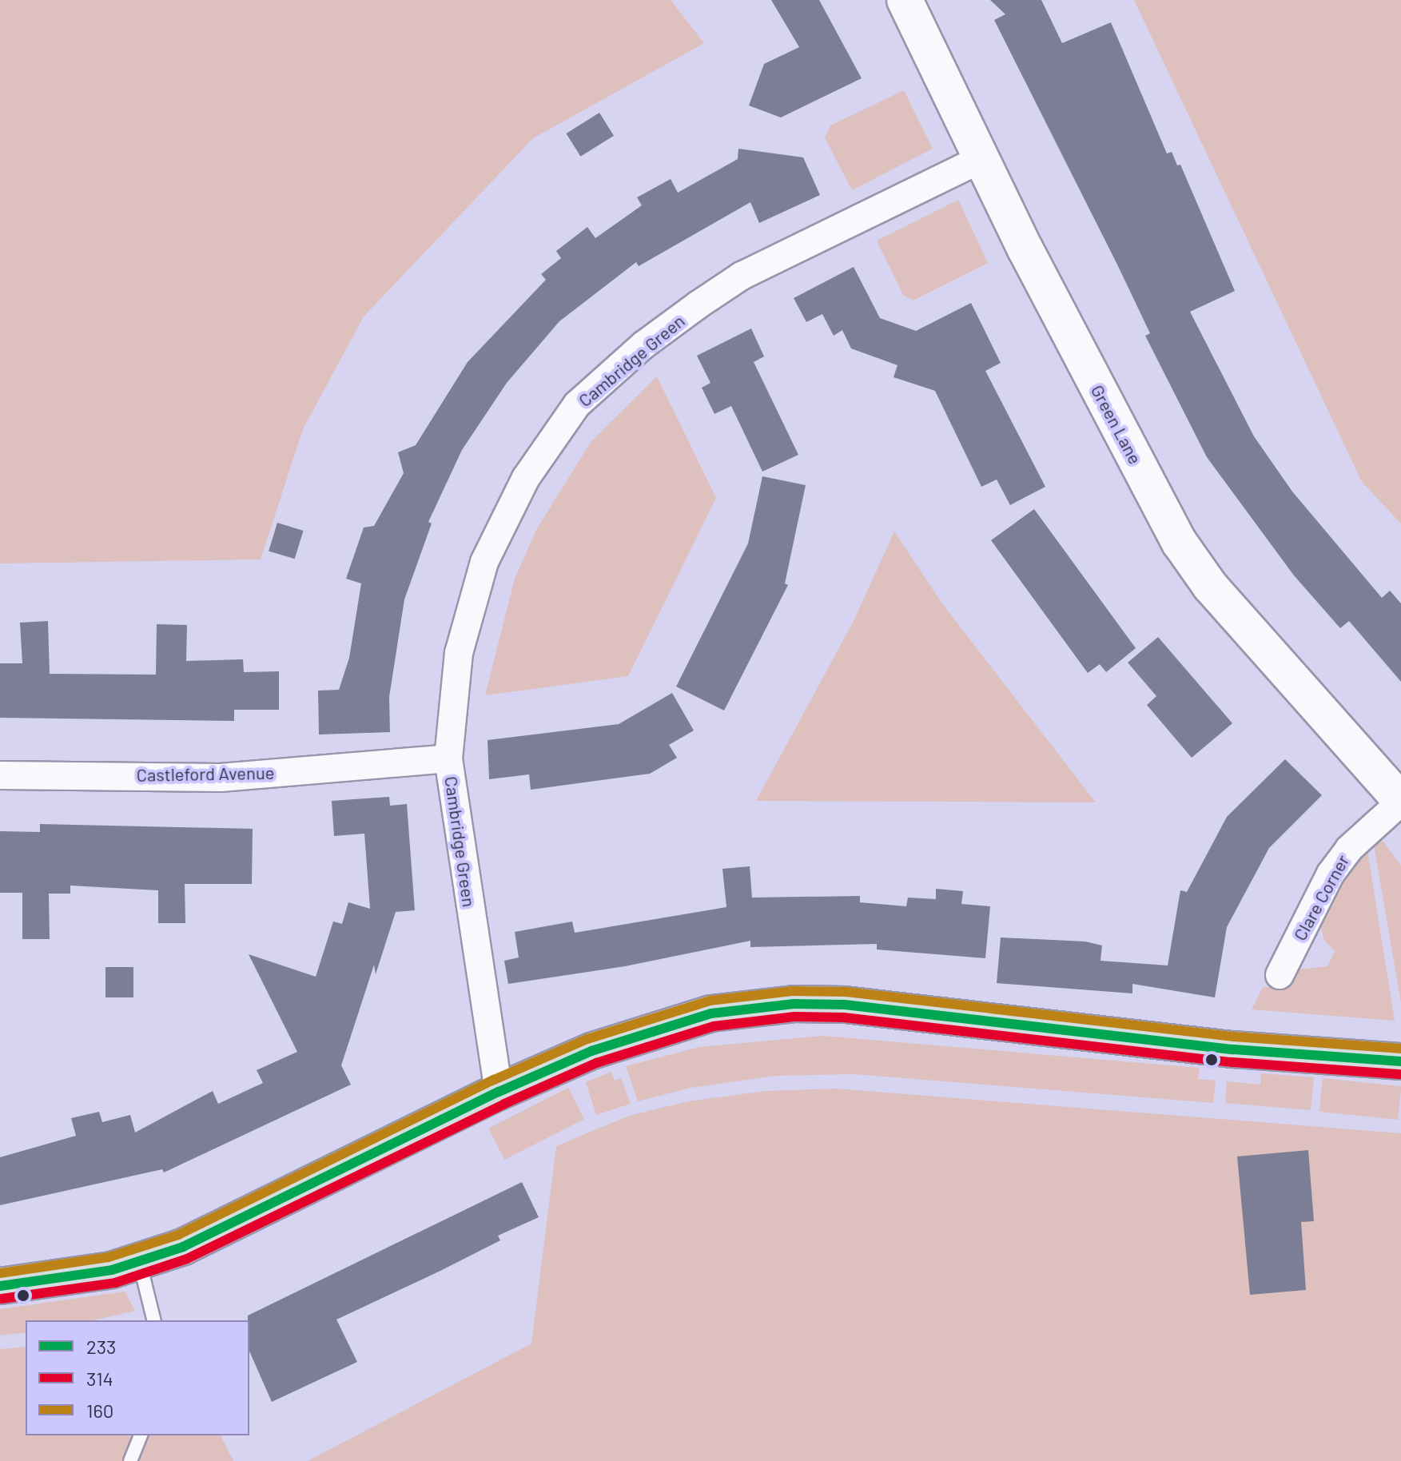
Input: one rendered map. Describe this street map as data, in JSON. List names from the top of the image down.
{
  "streets": {
    "main road": ["Green Lane"],
    "street": ["Cambridge Green", "Castleford Avenue", "Clare Corner"]
  },
  "crossings": [
    ["Cambridge Green", "Green Lane"],
    ["Cambridge Green", "Castleford Avenue"],
    ["Green Lane", "Clare Corner"]
  ],
  "lines": ["transit line 160", "transit line 233", "transit line 314"],
  "legend": ["233", "314", "160"]
}
